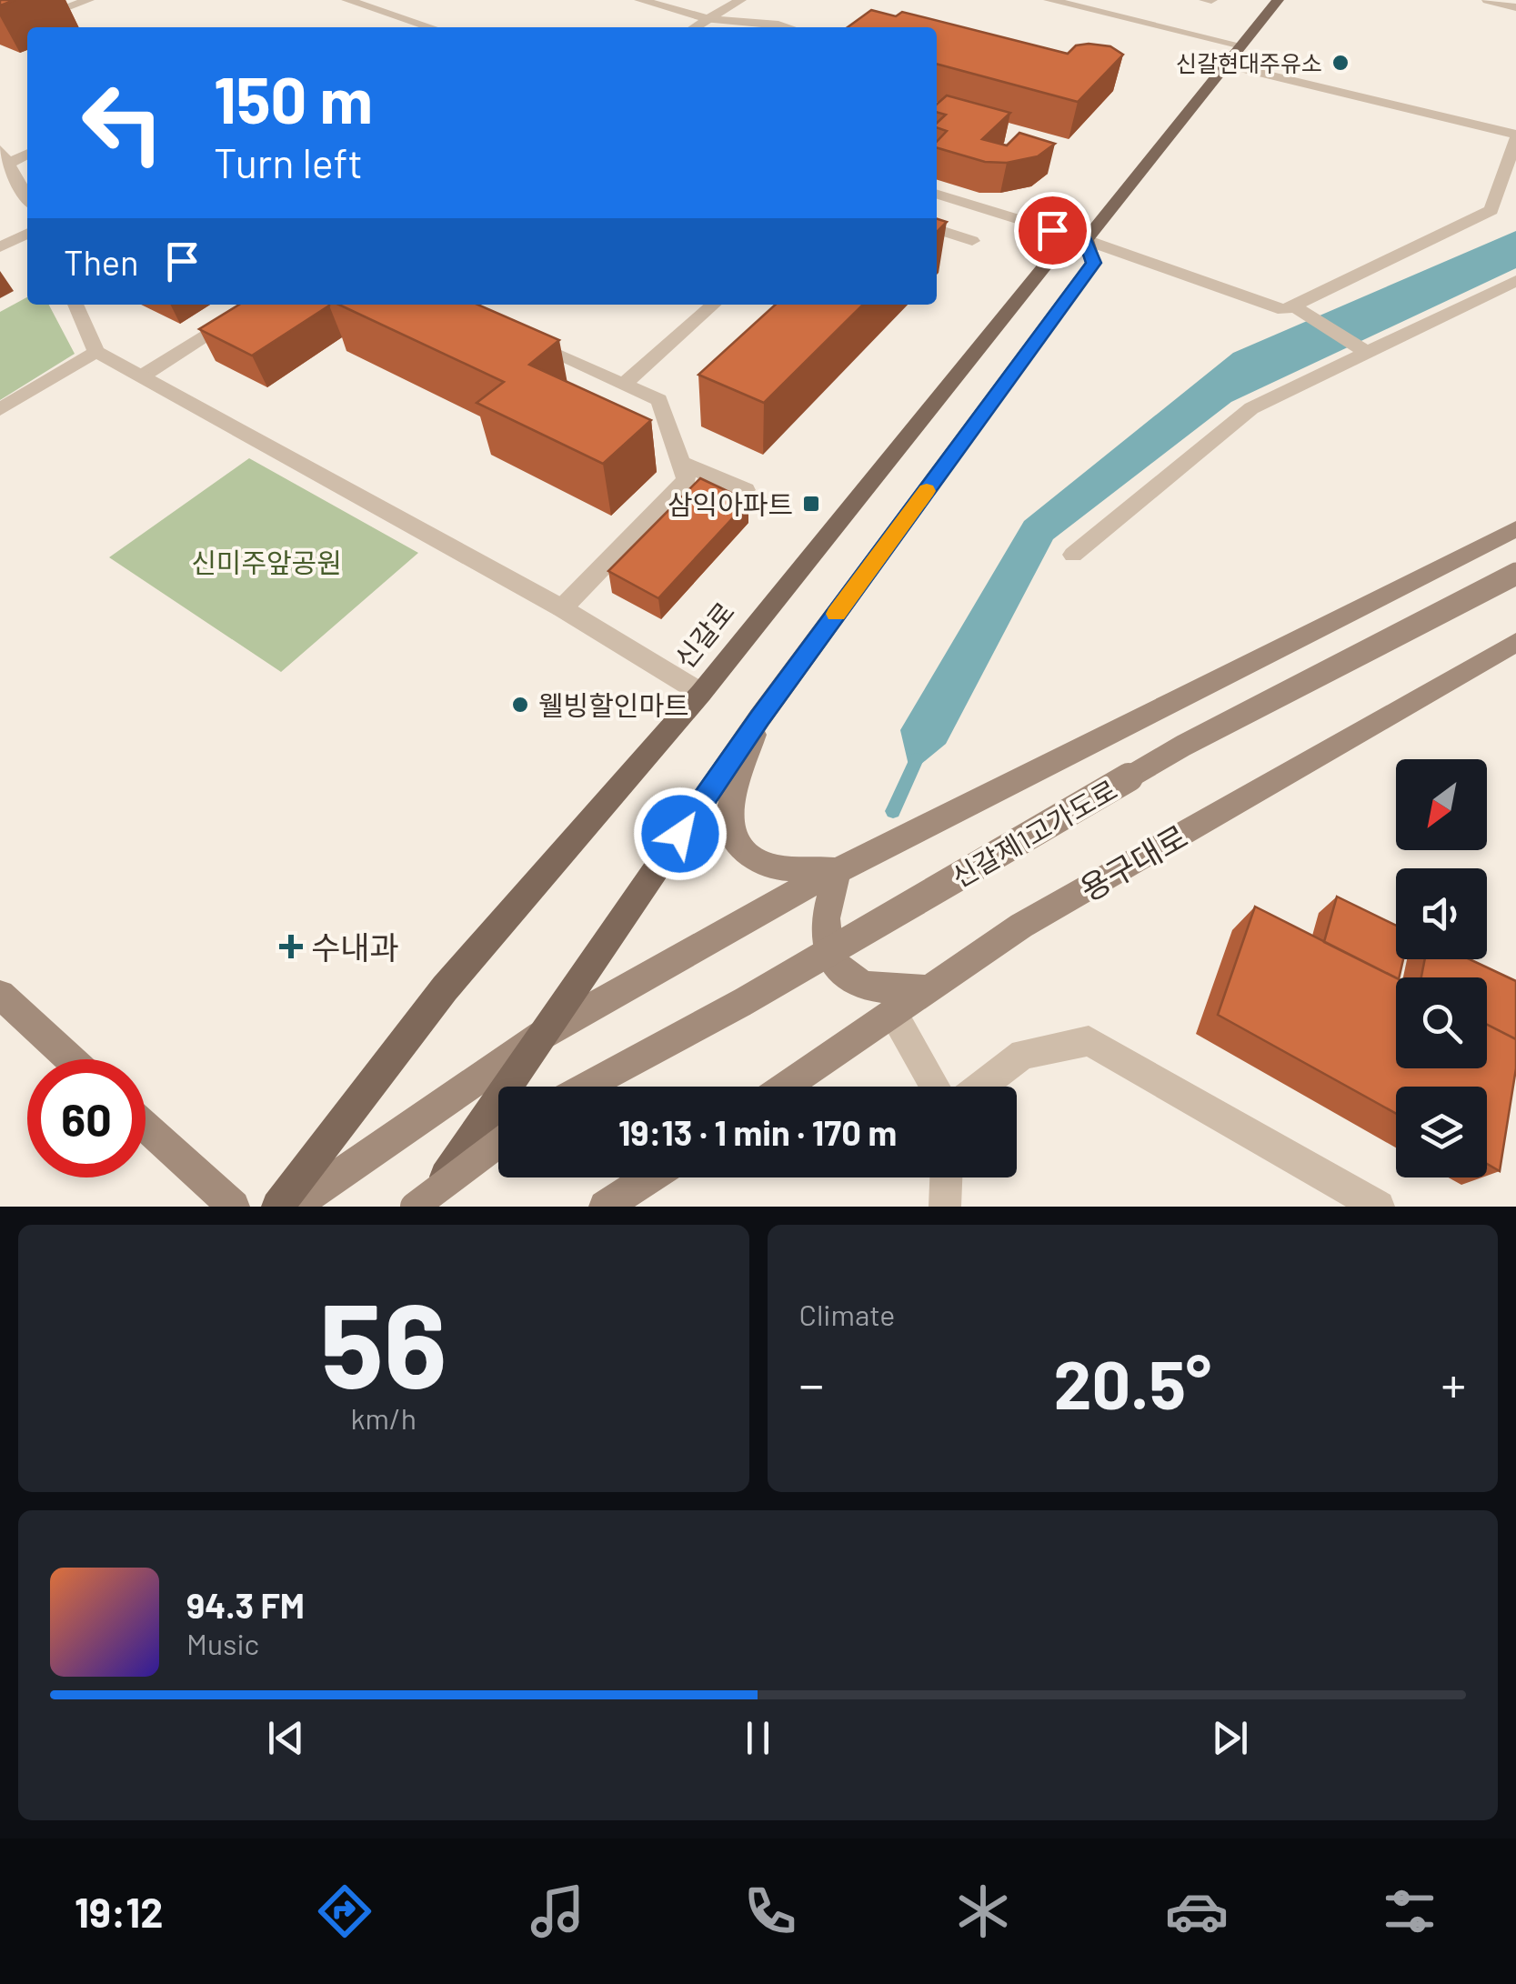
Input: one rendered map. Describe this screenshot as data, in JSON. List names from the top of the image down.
{
  "streets": {
    "main road": ["신갈로", "신갈제1고가도로", "용구대로"]
  },
  "parks": ["신미주앞공원"],
  "places": {
    "other": ["신갈현대주유소", "웰빙할인마트"],
    "transit": ["삼익아파트"],
    "health": ["수내과"]
  },
  "north": "bottom left",
  "page": {
    "turn": ["150 m", "Turn left"],
    "then": "Then",
    "limit": "60",
    "trip": "19:13 · 1 min · 170 m",
    "tile": [
      ["56", "km/h"],
      "Climate"
    ],
    "heat": ["−", "20.5°", "+"],
    "song": ["94.3 FM", "Music"],
    "tabs": "19:12"
  }
}
